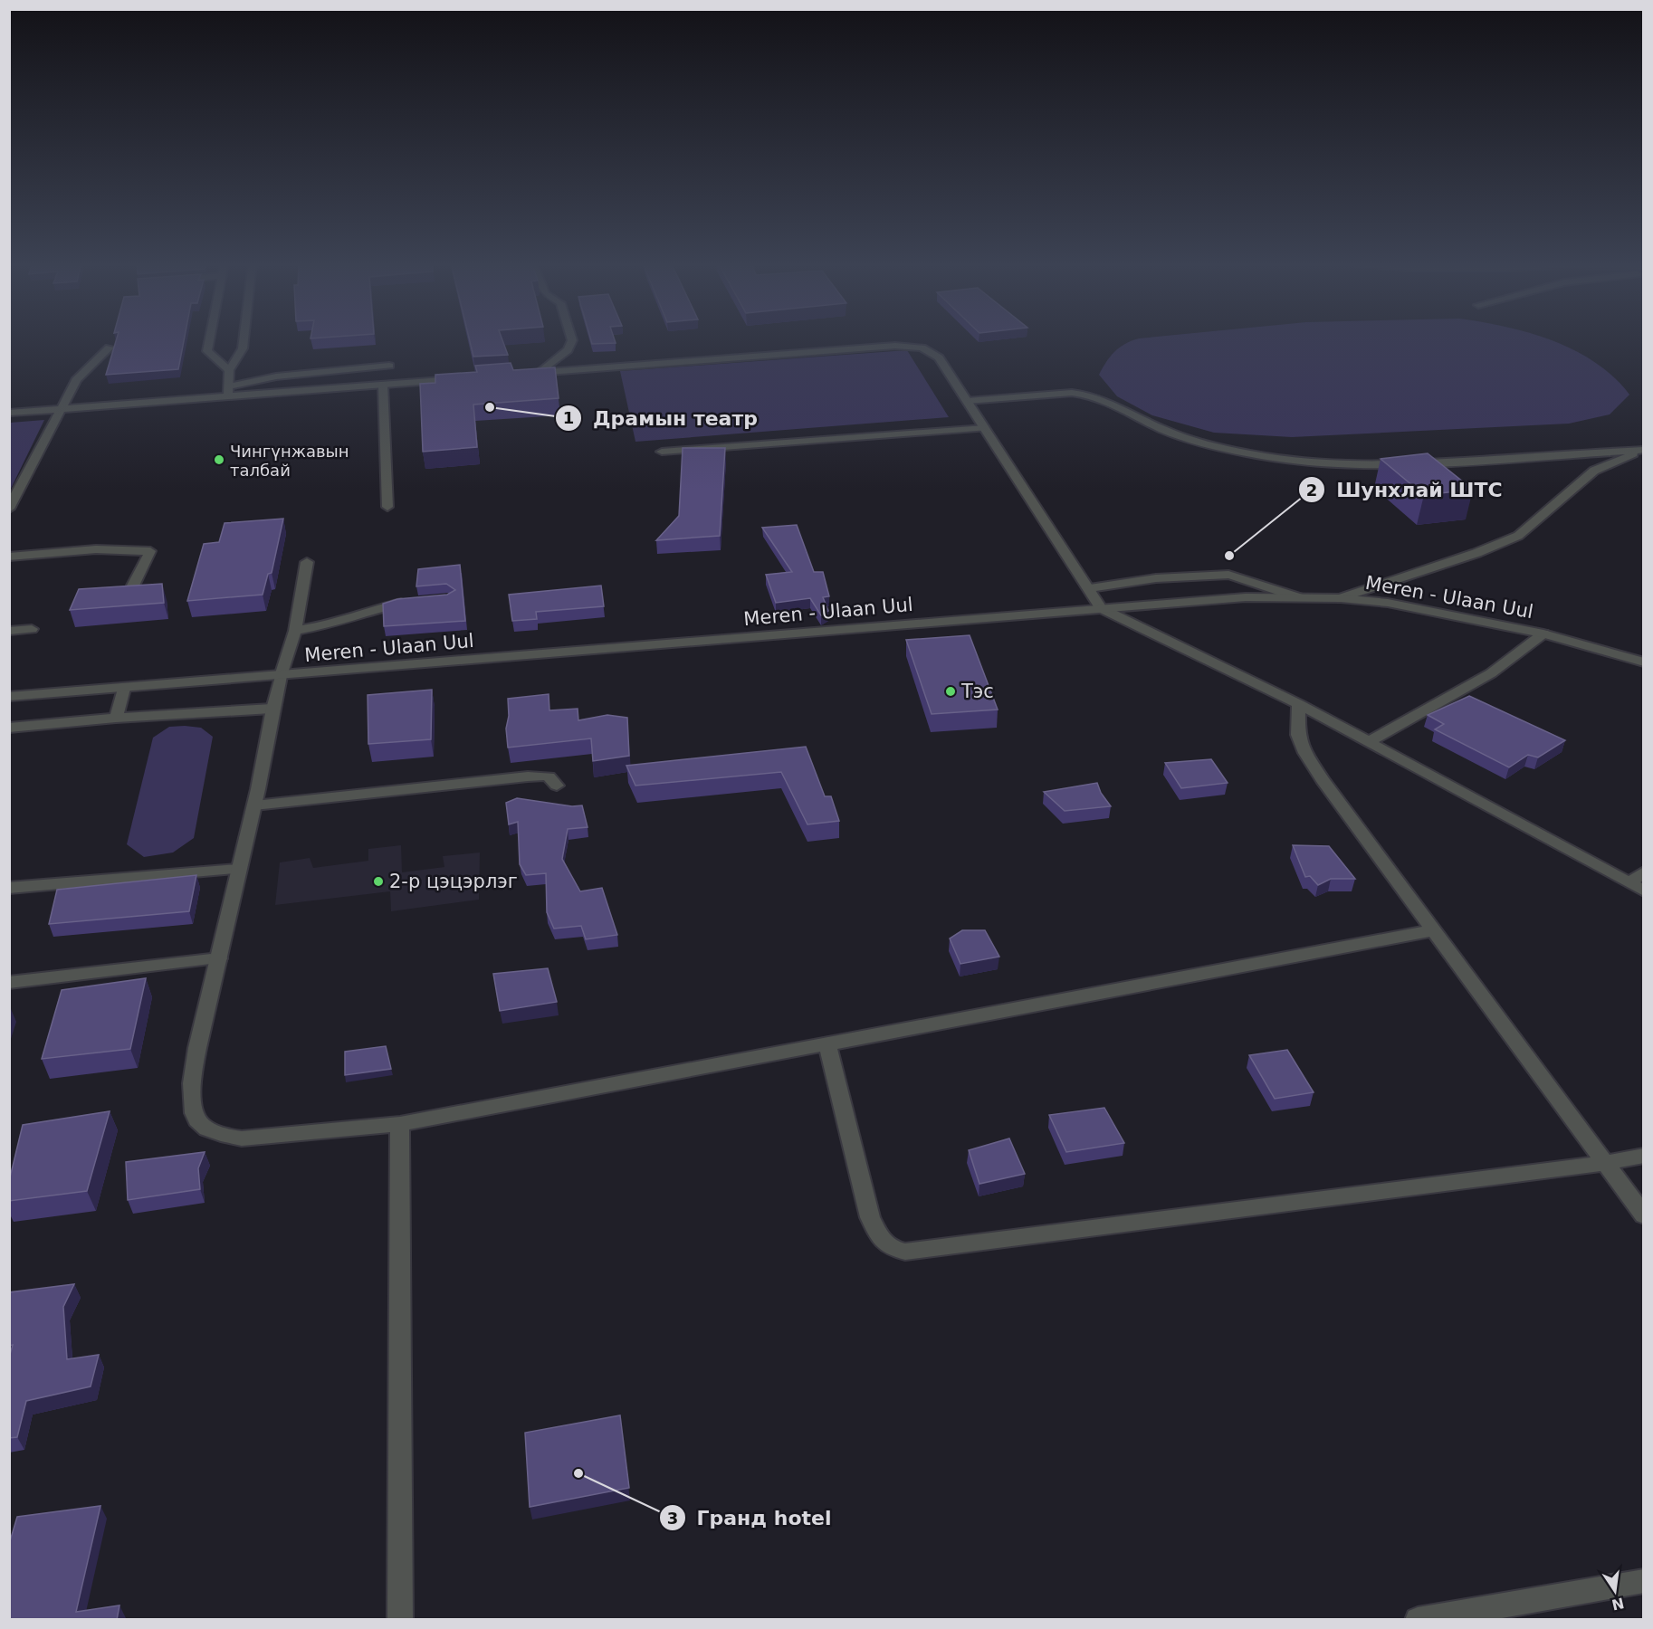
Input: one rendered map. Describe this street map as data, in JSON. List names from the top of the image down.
{
  "streets": {
    "street": ["Meren - Ulaan Uul"]
  },
  "places": [
    "Драмын театр",
    "Чингүнжавын талбай",
    "Шунхлай ШТС",
    "Тэс",
    "2-р цэцэрлэг",
    "Гранд hotel"
  ],
  "north": "bottom"
}
